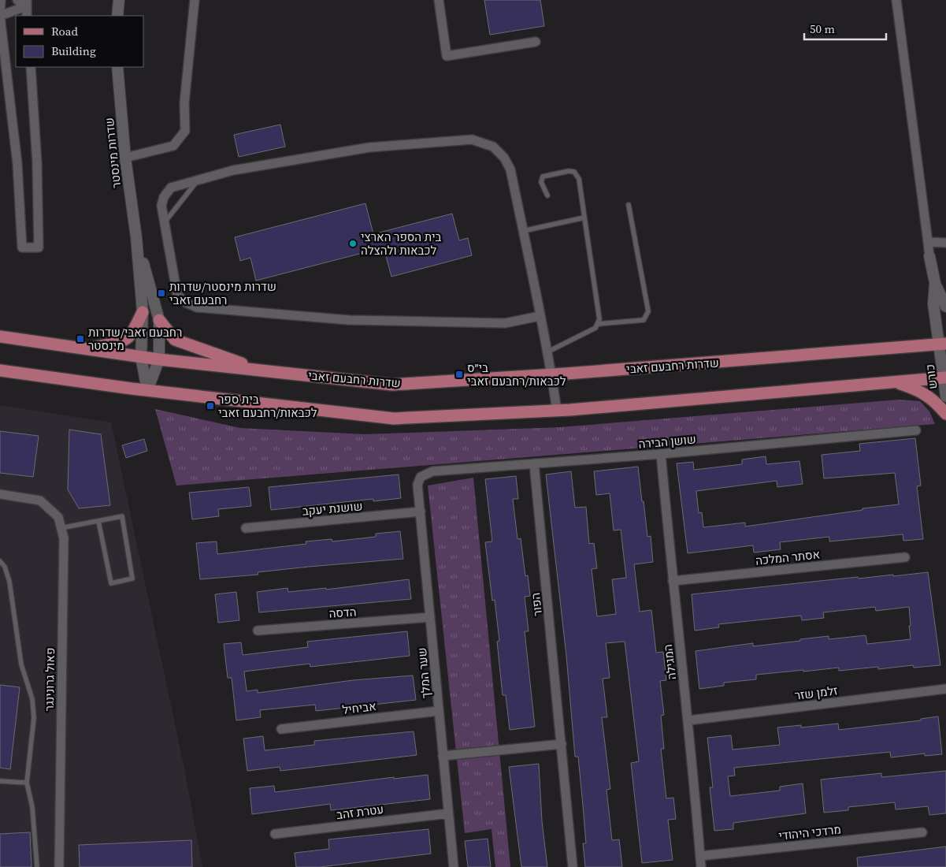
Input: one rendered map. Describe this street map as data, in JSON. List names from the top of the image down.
{
  "streets": {
    "main road": ["שדרות רחבעם זאבי"],
    "street": [
      "שדרות מינסטר",
      "כורש",
      "שושן הבירה",
      "שושנת יעקב",
      "אסתר המלכה",
      "הפור",
      "הדסה",
      "המגילה",
      "שער המלך",
      "פאול גרונינגר",
      "זלמן שזר",
      "אביחיל",
      "עטרת זהב",
      "מרדכי היהודי"
    ]
  },
  "crossings": [
    ["שדרות מינסטר", "שדרות רחבעם זאבי"],
    ["שדרות רחבעם זאבי", "כורש"],
    ["שושן הבירה", "הפור"],
    ["שושן הבירה", "המגילה"],
    ["שושן הבירה", "שער המלך"],
    ["שושנת יעקב", "שער המלך"],
    ["אסתר המלכה", "המגילה"],
    ["הדסה", "שער המלך"],
    ["המגילה", "זלמן שזר"],
    ["המגילה", "מרדכי היהודי"],
    ["שער המלך", "אביחיל"],
    ["שער המלך", "עטרת זהב"]
  ],
  "places": {
    "other": ["בית הספר הארצי לכבאות ולהצלה"],
    "transit": [
      "שדרות מינסטר/שדרות רחבעם זאבי",
      "רחבעם זאבי/שדרות מינסטר",
      "בי״ס לכבאות/רחבעם זאבי",
      "בית ספר לכבאות/רחבעם זאבי"
    ]
  },
  "legend": ["Road", "Building"],
  "scale_bar": "50 m"
}
